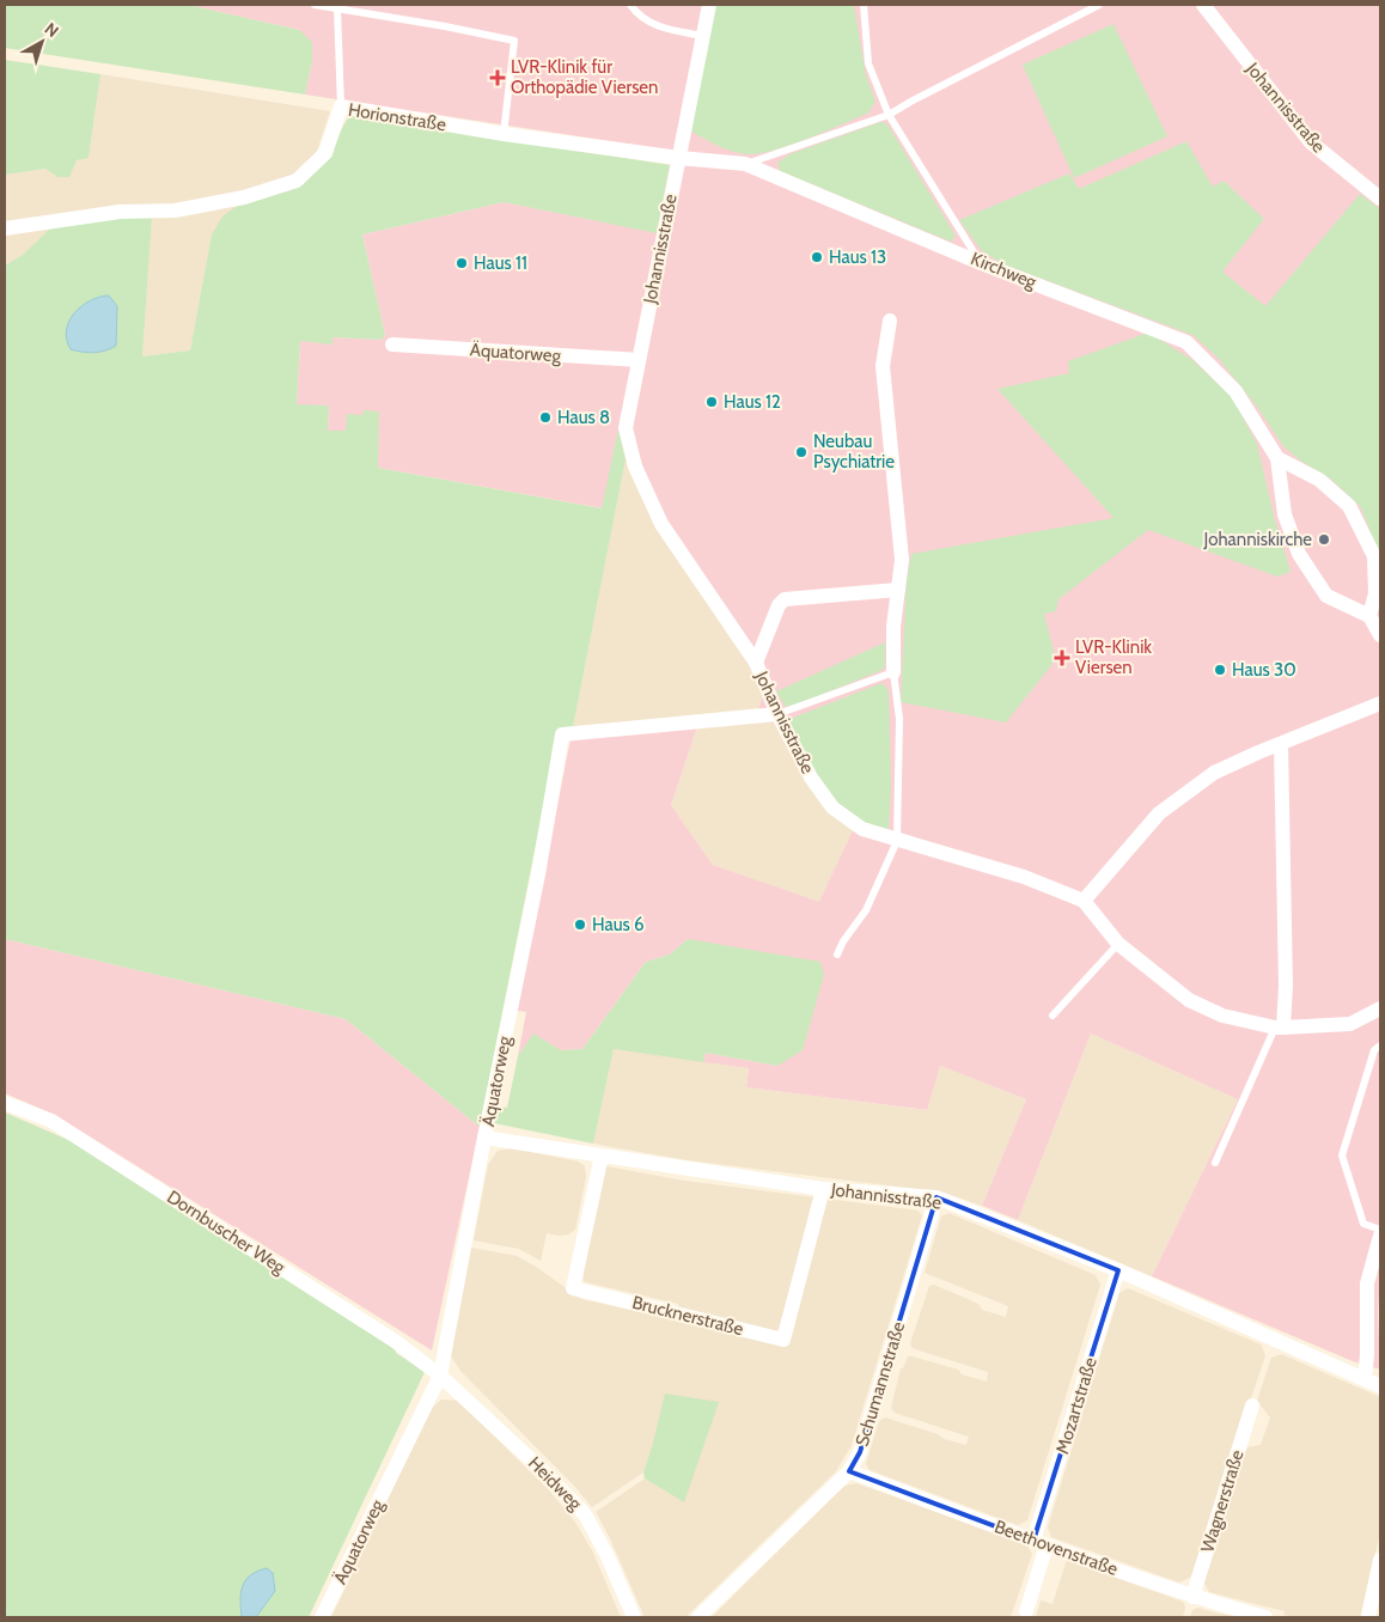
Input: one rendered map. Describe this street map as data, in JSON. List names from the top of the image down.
{
  "streets": {
    "street": [
      "Johannisstraße",
      "Horionstraße",
      "Kirchweg",
      "Äquatorweg",
      "Dornbuscher Weg",
      "Brucknerstraße",
      "Schumannstraße",
      "Mozartstraße",
      "Heidweg",
      "Wagnerstraße",
      "Beethovenstraße"
    ]
  },
  "crossings": [
    ["Johannisstraße", "Horionstraße"],
    ["Johannisstraße", "Kirchweg"],
    ["Johannisstraße", "Äquatorweg"],
    ["Johannisstraße", "Brucknerstraße"],
    ["Johannisstraße", "Schumannstraße"],
    ["Johannisstraße", "Mozartstraße"],
    ["Horionstraße", "Kirchweg"],
    ["Äquatorweg", "Dornbuscher Weg"],
    ["Äquatorweg", "Heidweg"],
    ["Dornbuscher Weg", "Heidweg"],
    ["Schumannstraße", "Beethovenstraße"],
    ["Mozartstraße", "Beethovenstraße"],
    ["Wagnerstraße", "Beethovenstraße"]
  ],
  "places": {
    "health": ["LVR-Klinik für Orthopädie Viersen", "LVR-Klinik Viersen"],
    "other": [
      "Haus 13",
      "Haus 11",
      "Haus 12",
      "Haus 8",
      "Neubau Psychiatrie",
      "Johanniskirche",
      "Haus 30",
      "Haus 6"
    ]
  },
  "north": "top right"
}
